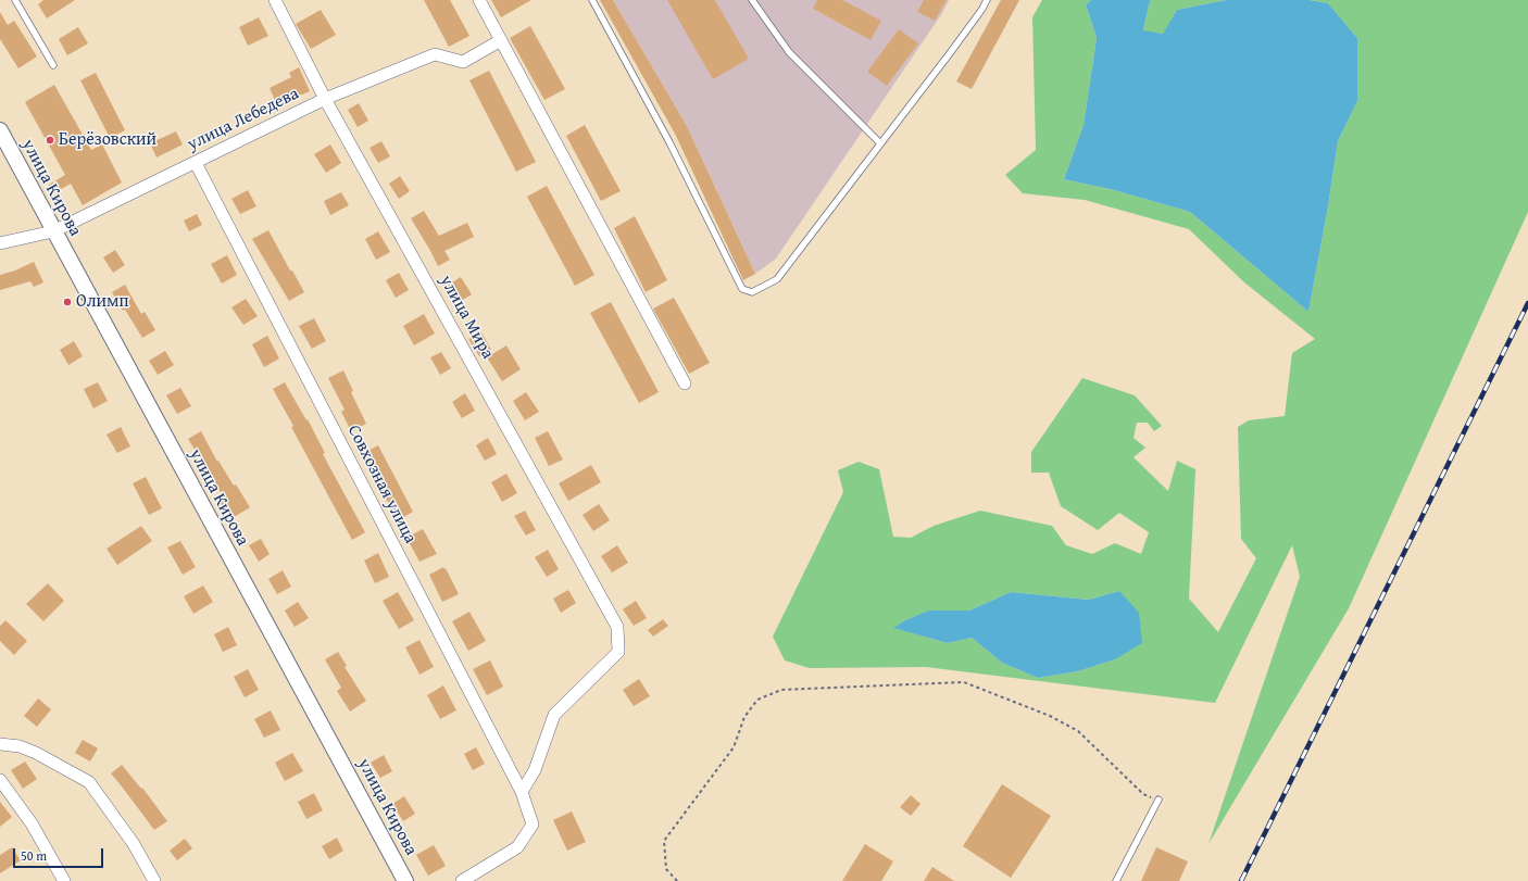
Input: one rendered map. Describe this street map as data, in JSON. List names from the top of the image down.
{
  "streets": {
    "street": [
      "улица Лебедева",
      "улица Кирова",
      "улица Мира",
      "Совхозная улица"
    ]
  },
  "crossings": [
    ["улица Лебедева", "улица Кирова"],
    ["улица Лебедева", "улица Мира"],
    ["улица Лебедева", "Совхозная улица"],
    ["улица Мира", "Совхозная улица"]
  ],
  "places": ["Берёзовский", "Олимп"],
  "scale_bar": "50 m"
}
